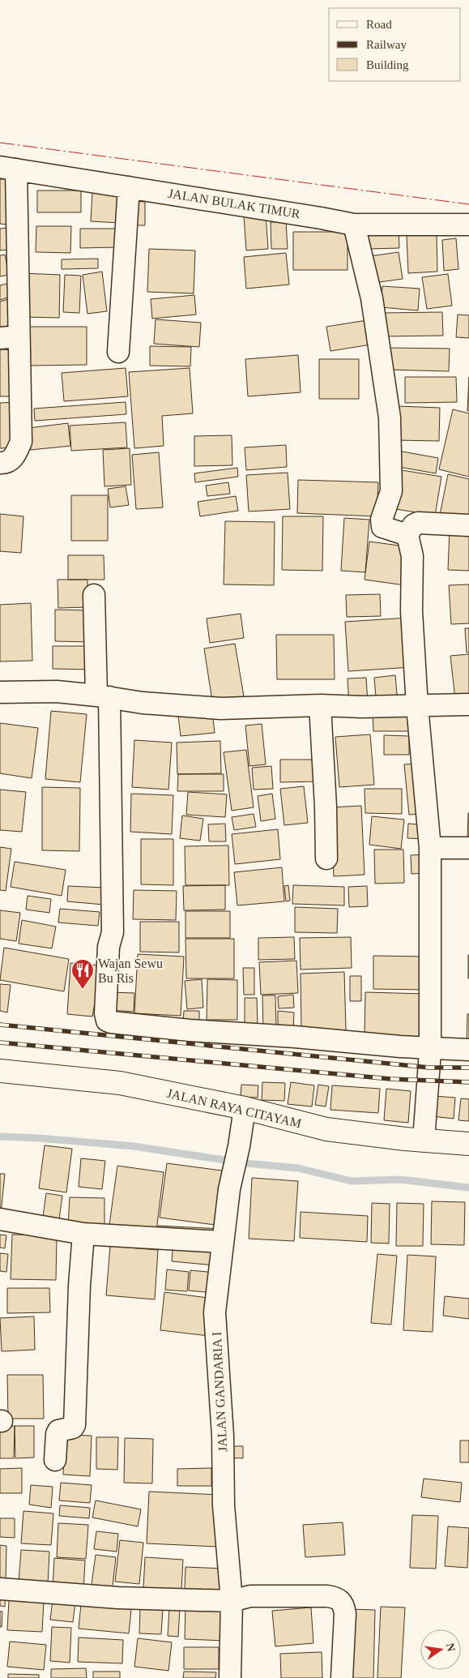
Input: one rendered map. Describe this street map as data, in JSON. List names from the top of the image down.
{
  "streets": {
    "main road": ["JALAN RAYA CITAYAM"],
    "street": ["JALAN BULAK TIMUR", "JALAN GANDARIA I"]
  },
  "crossings": [
    ["JALAN RAYA CITAYAM", "JALAN GANDARIA I"]
  ],
  "places": {
    "restaurant": ["Wajan Sewu Bu Ris"]
  },
  "legend": ["Road", "Railway", "Building"],
  "north": "right"
}
